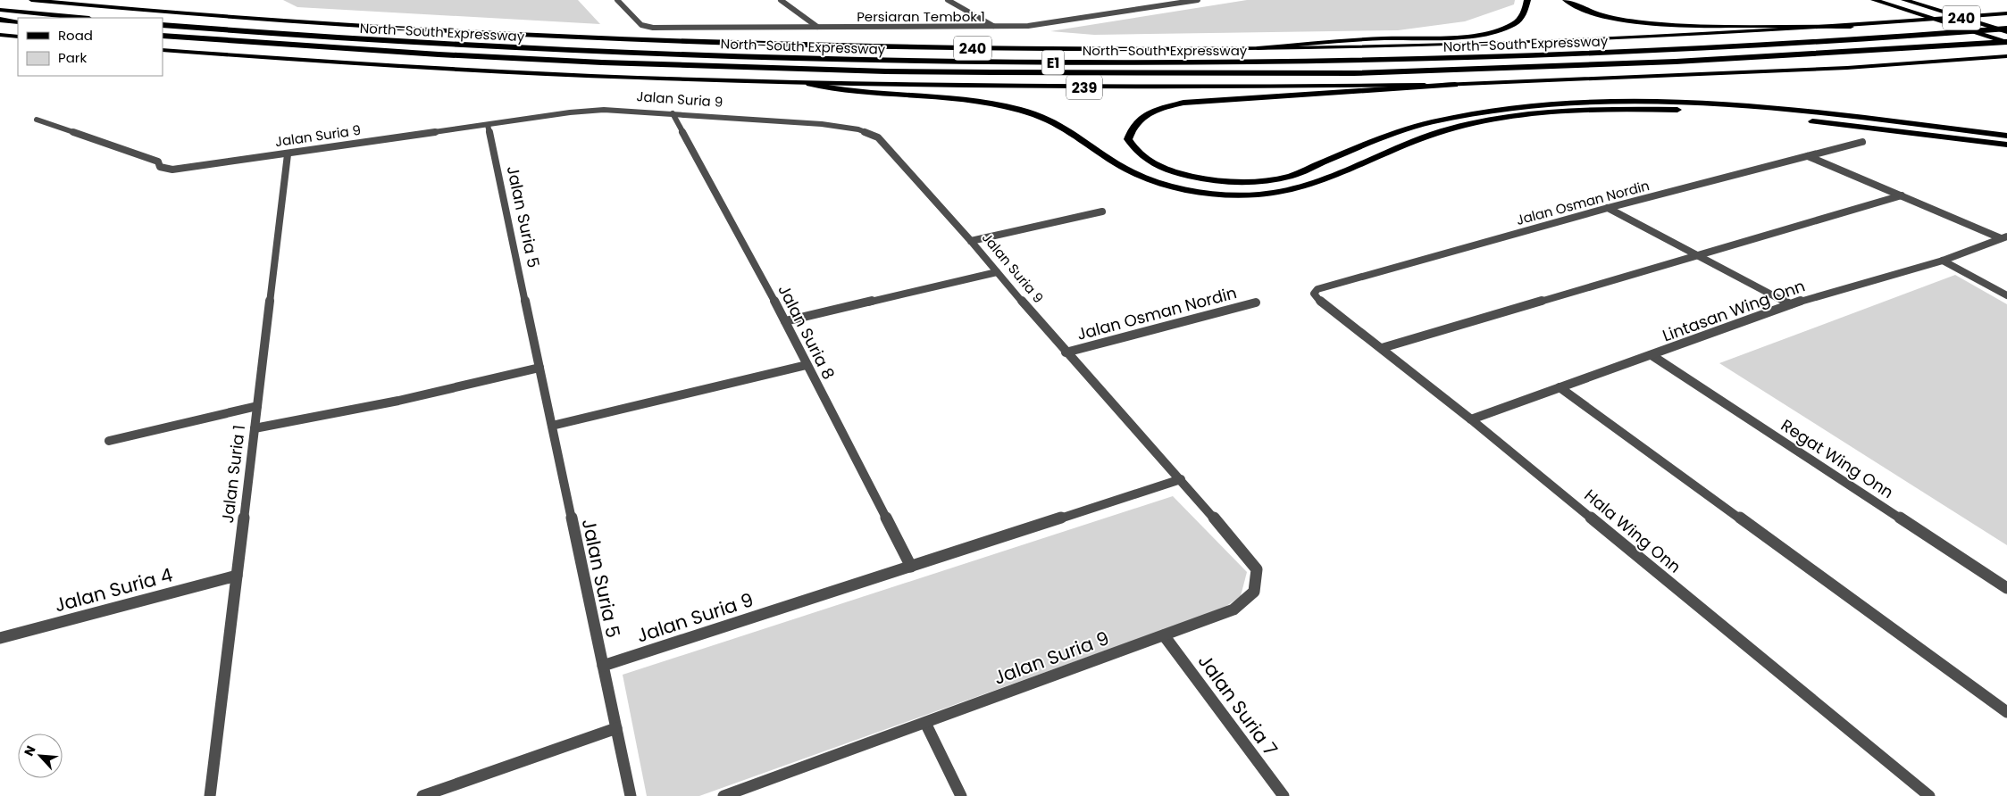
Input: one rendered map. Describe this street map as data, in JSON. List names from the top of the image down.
{
  "streets": {
    "highway": ["North–South Expressway", "E1"],
    "main road": ["240", "239"],
    "street": [
      "Persiaran Tembok 1",
      "Jalan Suria 9",
      "Jalan Osman Nordin",
      "Jalan Suria 5",
      "Lintasan Wing Onn",
      "Jalan Suria 8",
      "Regat Wing Onn",
      "Jalan Suria 1",
      "Hala Wing Onn",
      "Jalan Suria 4",
      "Jalan Suria 7"
    ]
  },
  "crossings": [
    ["Jalan Suria 9", "Jalan Osman Nordin"],
    ["Jalan Suria 9", "Jalan Suria 5"],
    ["Jalan Suria 9", "Jalan Suria 8"],
    ["Jalan Suria 9", "Jalan Suria 1"],
    ["Jalan Suria 9", "Jalan Suria 7"],
    ["Jalan Osman Nordin", "Hala Wing Onn"],
    ["Lintasan Wing Onn", "Regat Wing Onn"],
    ["Lintasan Wing Onn", "Hala Wing Onn"],
    ["Jalan Suria 1", "Jalan Suria 4"]
  ],
  "legend": ["Road", "Park"],
  "north": "top left"
}
